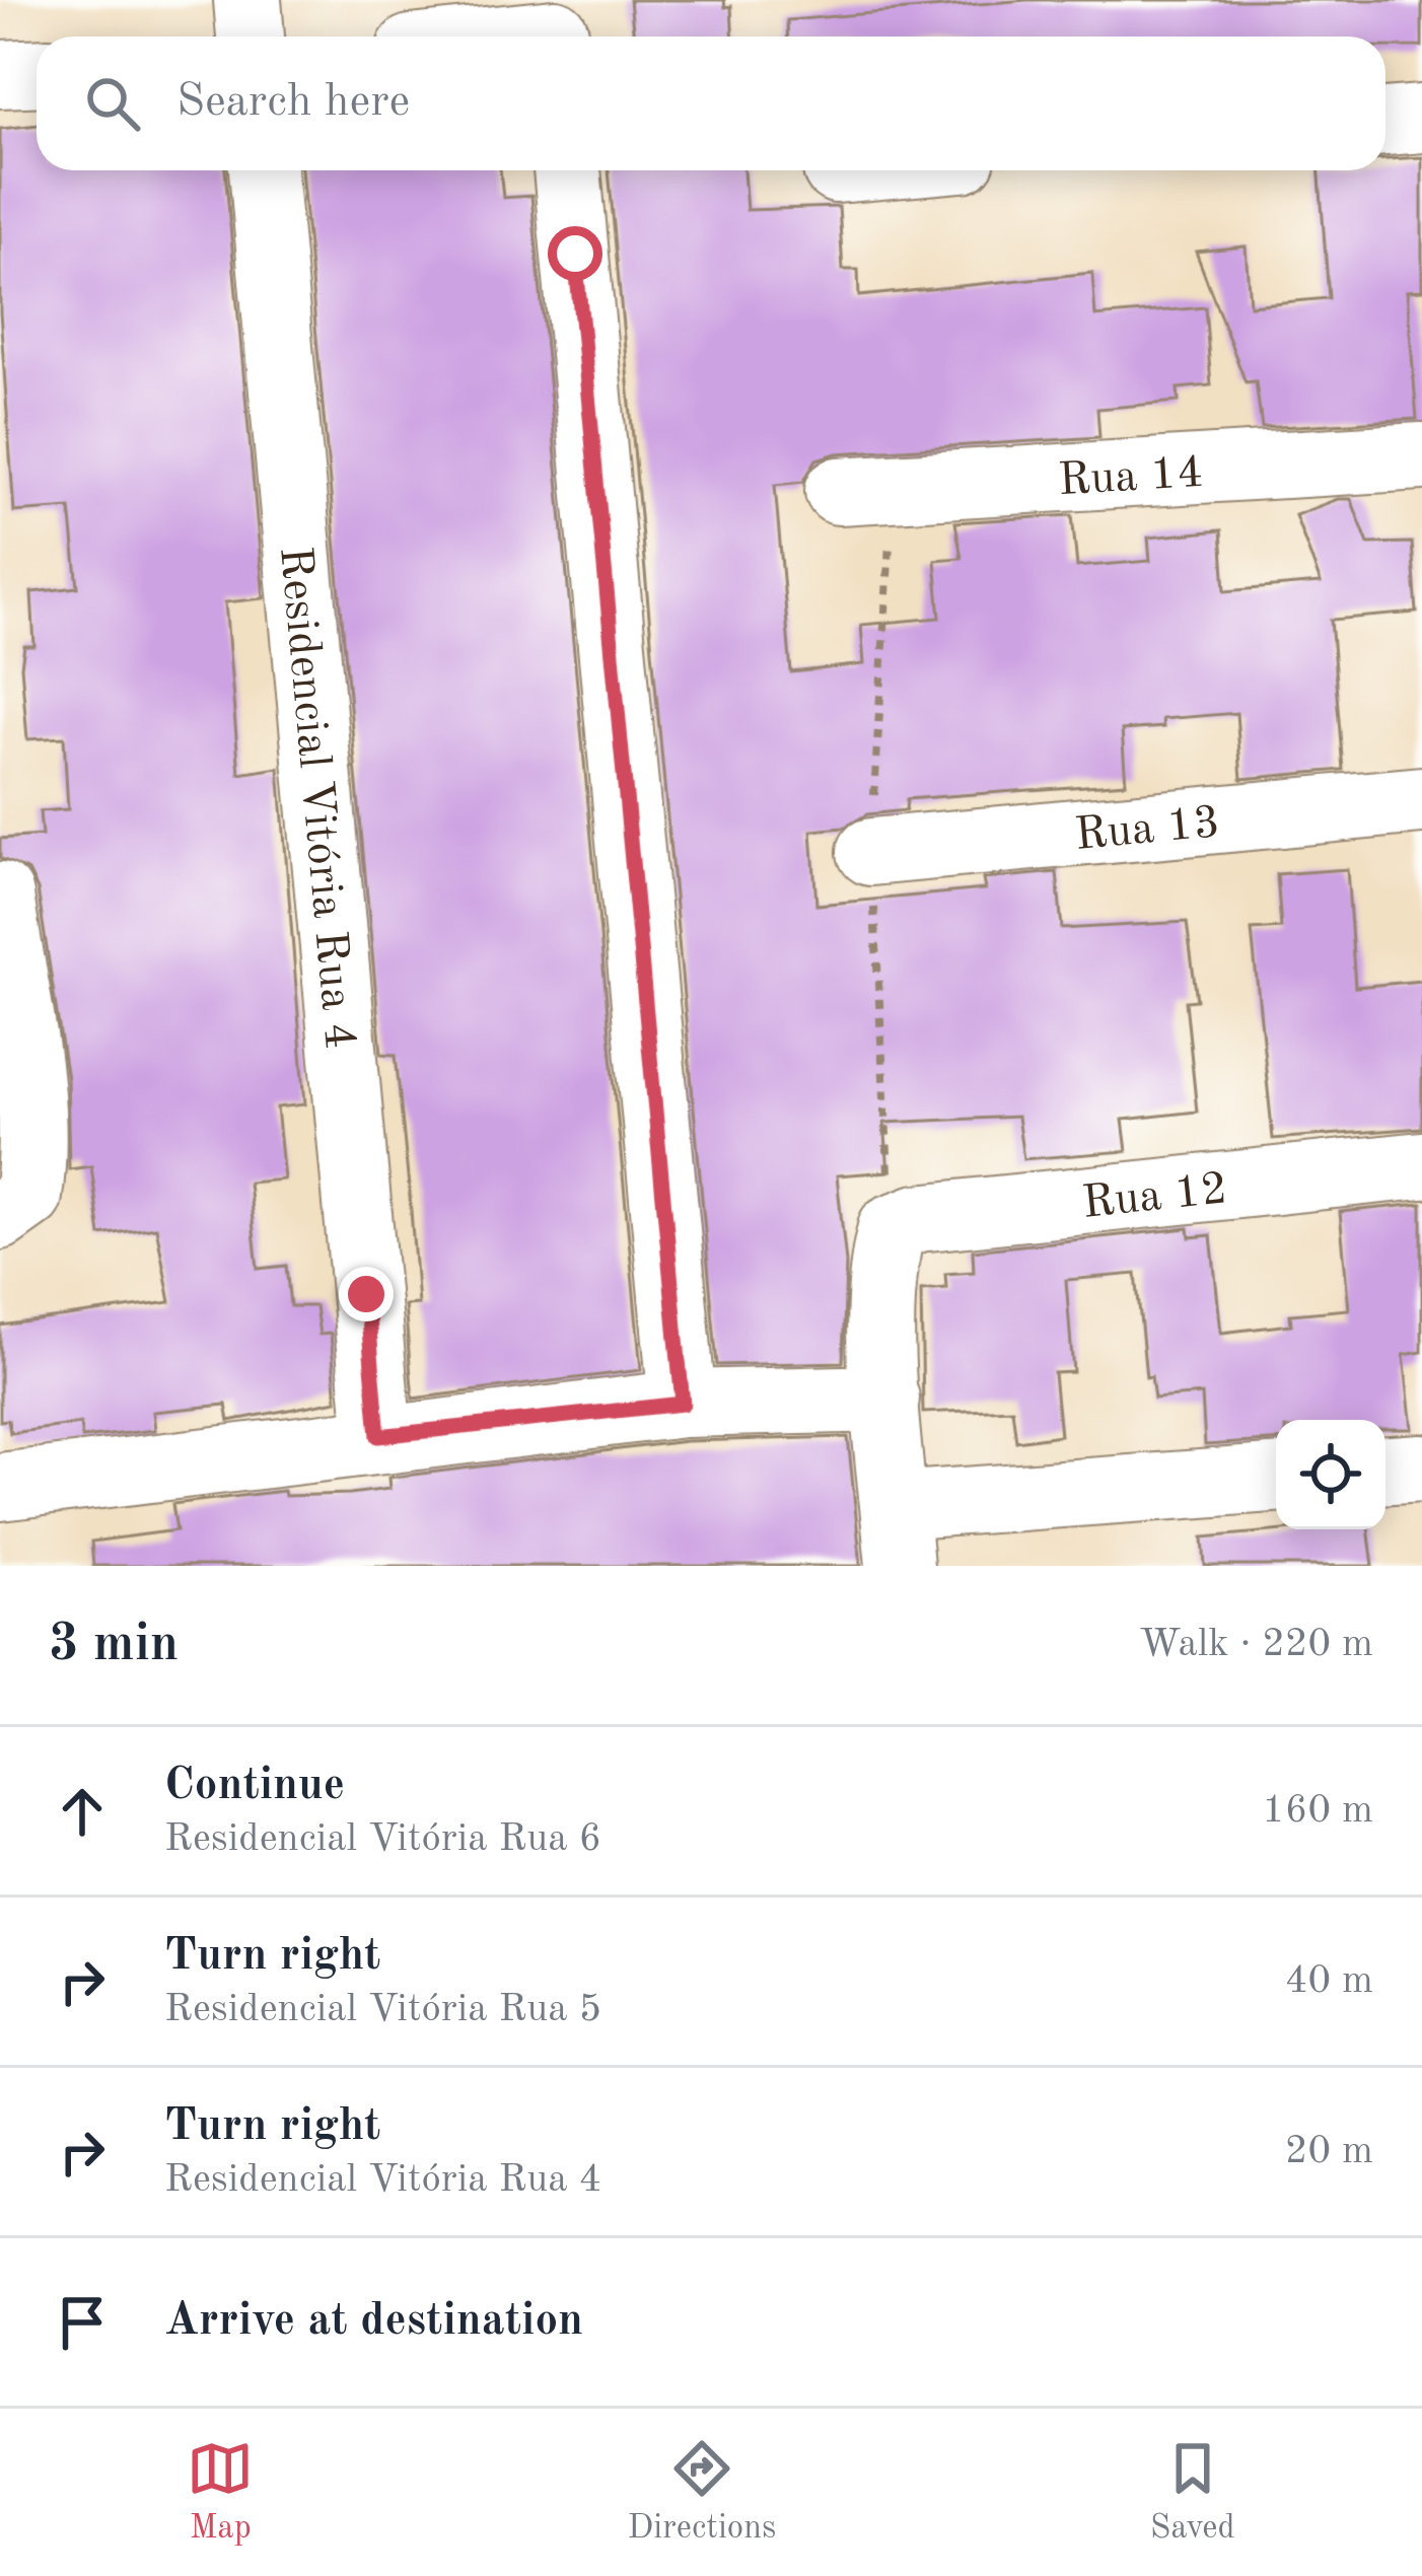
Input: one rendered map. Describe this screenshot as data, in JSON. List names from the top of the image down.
{
  "streets": {
    "street": [
      "Rua 14",
      "Residencial Vitória Rua 4",
      "Rua 13",
      "Rua 12"
    ]
  },
  "page": {
    "search": "Search here",
    "heading": ["3 min", "Walk · 220 m"],
    "list": [
      ["Continue", "Residencial Vitória Rua 6", "160 m"],
      ["Turn right", "Residencial Vitória Rua 5", "40 m"],
      ["Turn right", "Residencial Vitória Rua 4", "20 m"],
      "Arrive at destination"
    ],
    "nav": ["Map", "Directions", "Saved"]
  }
}
